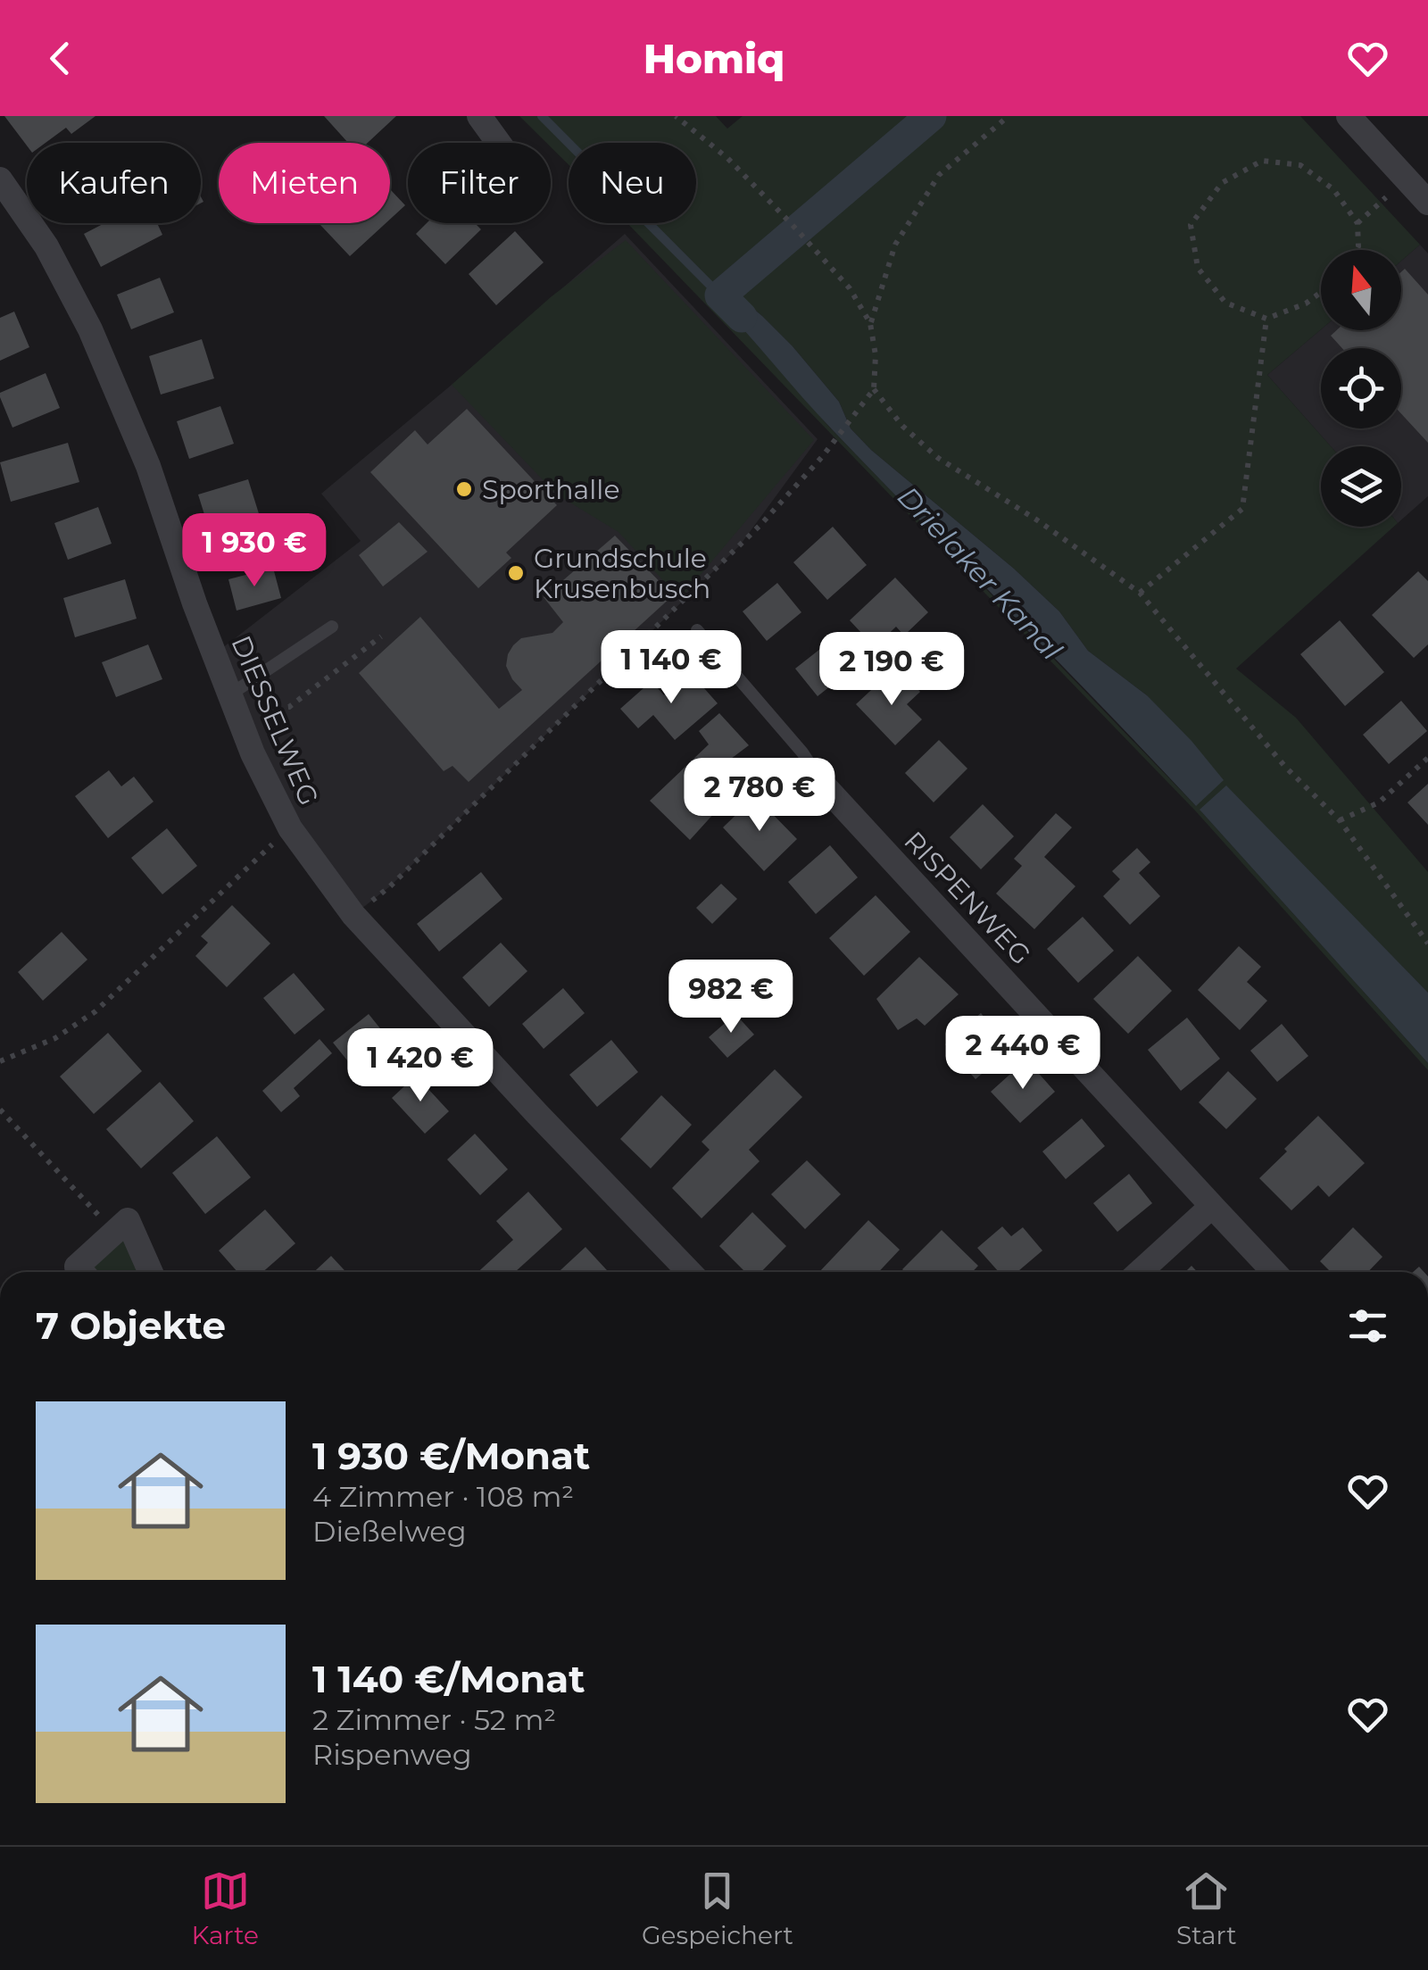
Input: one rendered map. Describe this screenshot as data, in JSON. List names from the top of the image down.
{
  "streets": {
    "street": ["DIESSELWEG", "RISPENWEG"]
  },
  "water": ["Drielaker Kanal"],
  "places": ["Sporthalle", "Grundschule Krusenbusch"],
  "north": "top",
  "page": {
    "header": "Homiq",
    "chip": [
      "Kaufen",
      "Mieten",
      "Filter",
      "Neu"
    ],
    "price": [
      "1 930 €",
      "1 140 €",
      "2 190 €",
      "2 780 €",
      "982 €",
      "2 440 €",
      "1 420 €"
    ],
    "heading": "7 Objekte",
    "list": [
      {
        "name": "1 930 €/Monat",
        "note": "4 Zimmer · 108 m² · Dießelweg"
      },
      {
        "name": "1 140 €/Monat",
        "note": "2 Zimmer · 52 m² · Rispenweg"
      }
    ],
    "tabs": ["Karte", "Gespeichert", "Start"]
  }
}
